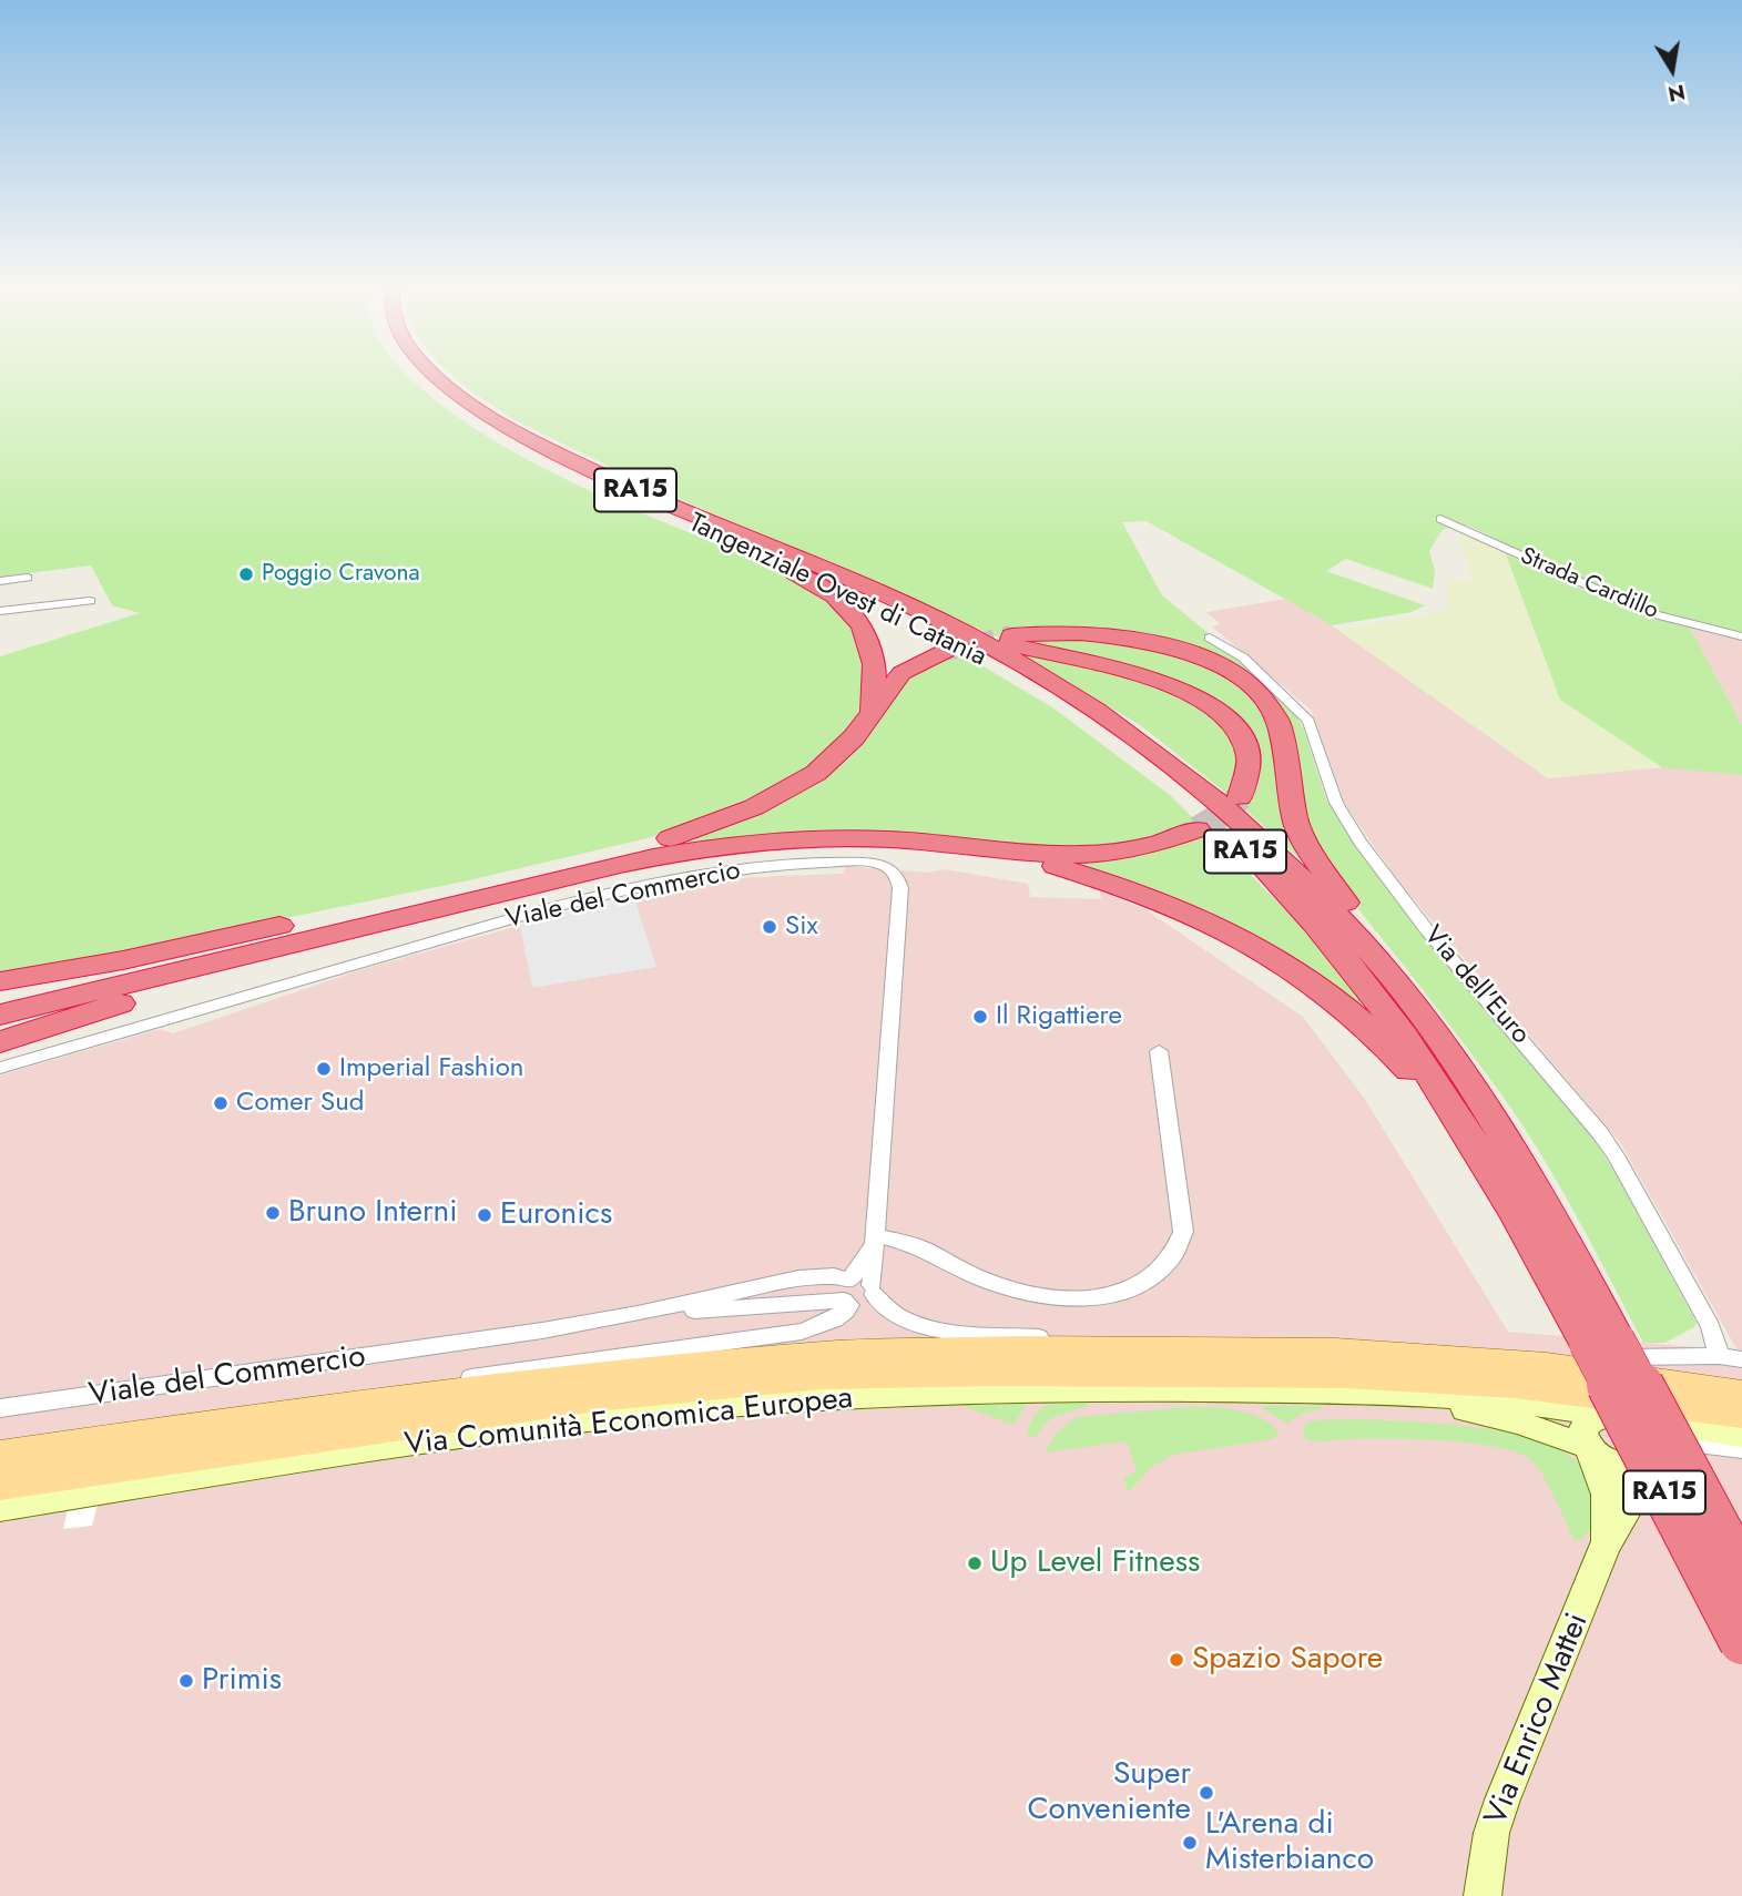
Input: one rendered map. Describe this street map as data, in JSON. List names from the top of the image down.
{
  "streets": {
    "highway": ["RA15", "Tangenziale Ovest di Catania"],
    "street": [
      "Strada Cardillo",
      "Viale del Commercio",
      "Via dell'Euro",
      "Via Comunità Economica Europea",
      "Via Enrico Mattei"
    ]
  },
  "crossings": [
    ["RA15", "Tangenziale Ovest di Catania"]
  ],
  "places": [
    "Poggio Cravona",
    "Six",
    "Il Rigattiere",
    "Imperial Fashion",
    "Comer Sud",
    "Bruno Interni",
    "Euronics",
    "Up Level Fitness",
    "Spazio Sapore",
    "Primis",
    "Super Conveniente",
    "L'Arena di Misterbianco"
  ],
  "north": "bottom"
}
